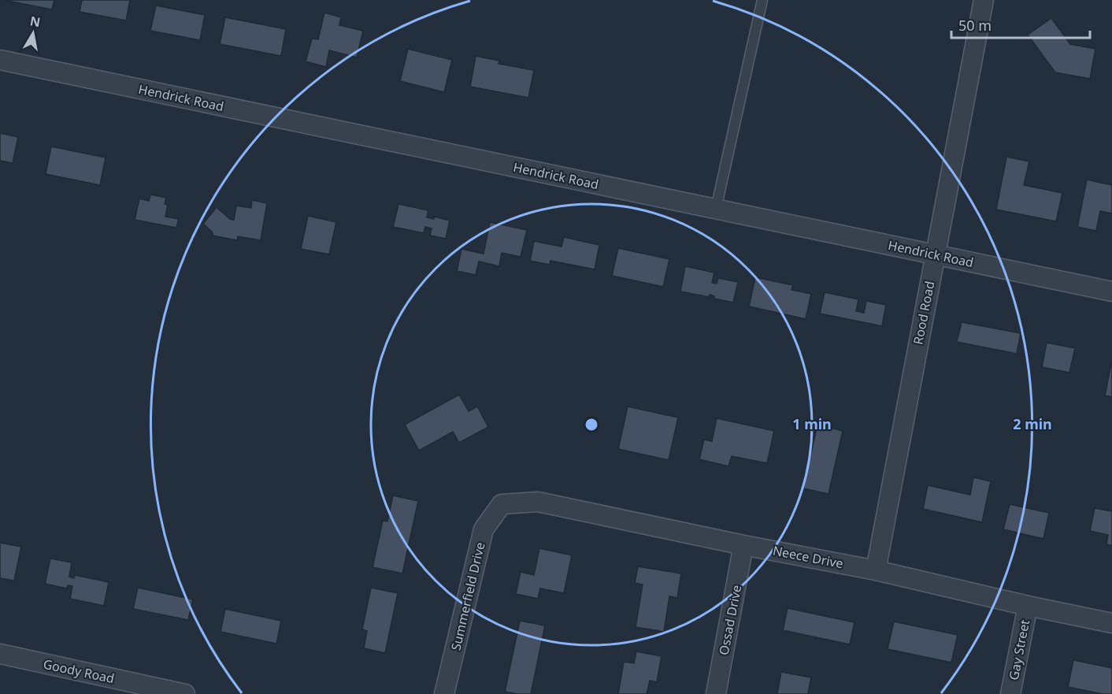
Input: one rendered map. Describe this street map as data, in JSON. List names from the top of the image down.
{
  "streets": {
    "street": [
      "Hendrick Road",
      "Rood Road",
      "Neece Drive",
      "Summerfield Drive",
      "Ossad Drive",
      "Gay Street",
      "Goody Road"
    ]
  },
  "crossings": [
    ["Hendrick Road", "Rood Road"],
    ["Rood Road", "Neece Drive"],
    ["Neece Drive", "Summerfield Drive"],
    ["Neece Drive", "Ossad Drive"],
    ["Neece Drive", "Gay Street"]
  ],
  "scale_bar": "50 m",
  "north": "top",
  "rings": ["1 min", "2 min"]
}
